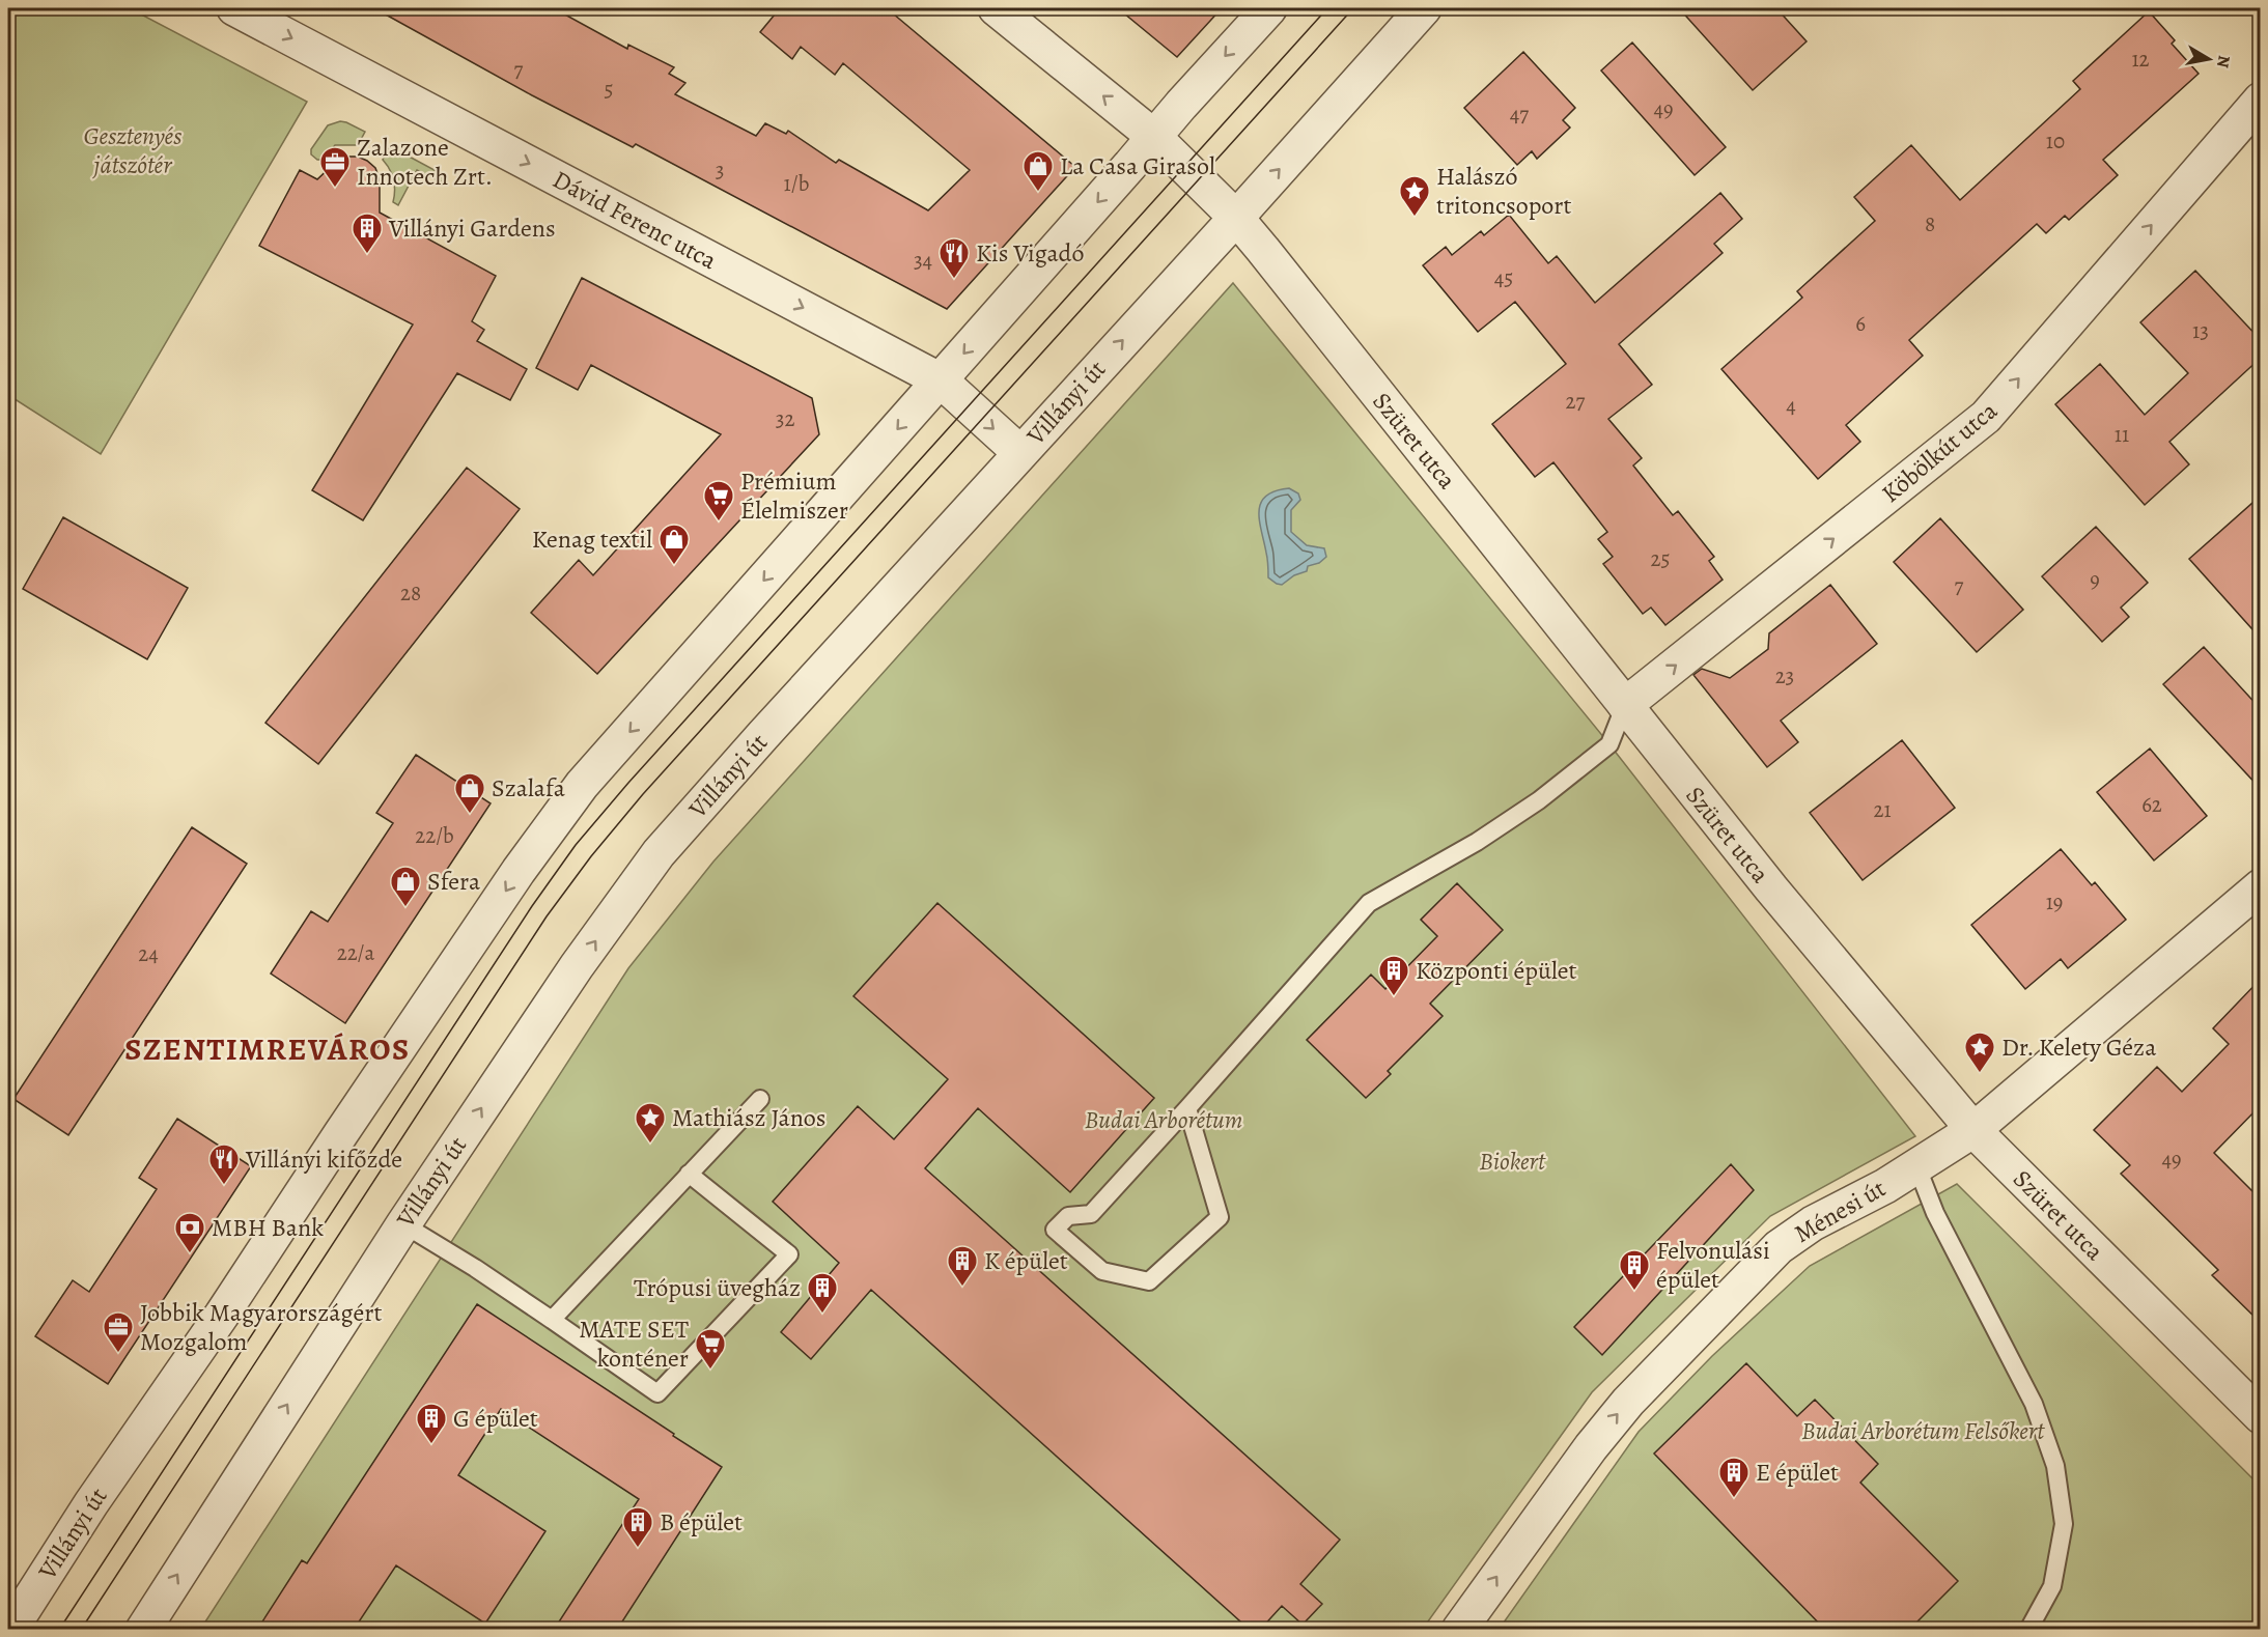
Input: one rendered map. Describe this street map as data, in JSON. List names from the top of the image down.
{
  "streets": {
    "street": [
      "Dávid Ferenc utca",
      "Villányi út",
      "Szüret utca",
      "Köbölkút utca",
      "Ménesi út"
    ]
  },
  "crossings": [
    ["Dávid Ferenc utca", "Villányi út"],
    ["Villányi út", "Szüret utca"],
    ["Szüret utca", "Köbölkút utca"],
    ["Szüret utca", "Ménesi út"]
  ],
  "one_way": ["Dávid Ferenc utca", "Köbölkút utca", "Ménesi út"],
  "districts": ["SZENTIMREVÁROS"],
  "parks": [
    "Gesztenyés játszótér",
    "Budai Arborétum",
    "Biokert",
    "Budai Arborétum Felsőkert"
  ],
  "places": {
    "office": ["Zalazone Innotech Zrt.", "Jobbik Magyarországért Mozgalom"],
    "shop": [
      "La Casa Girasol",
      "Kenag textil",
      "Szalafa",
      "Sfera"
    ],
    "place": ["Halászó tritoncsoport", "Dr. Kelety Géza", "Mathiász János"],
    "building": [
      "Villányi Gardens",
      "Központi épület",
      "K épület",
      "Felvonulási épület",
      "Trópusi üvegház",
      "G épület",
      "E épület",
      "B épület"
    ],
    "restaurant": ["Kis Vigadó", "Villányi kifőzde"],
    "supermarket": ["Prémium Élelmiszer", "MATE SET konténer"],
    "bank": ["MBH Bank"]
  },
  "house_numbers": [
    "12",
    "7",
    "5",
    "49",
    "47",
    "10",
    "3",
    "1/b",
    "8",
    "34",
    "45",
    "6",
    "13",
    "27",
    "4",
    "32",
    "11",
    "25",
    "9",
    "7",
    "28",
    "23",
    "62",
    "21",
    "22/b",
    "19",
    "22/a",
    "24",
    "49"
  ],
  "north": "right"
}
